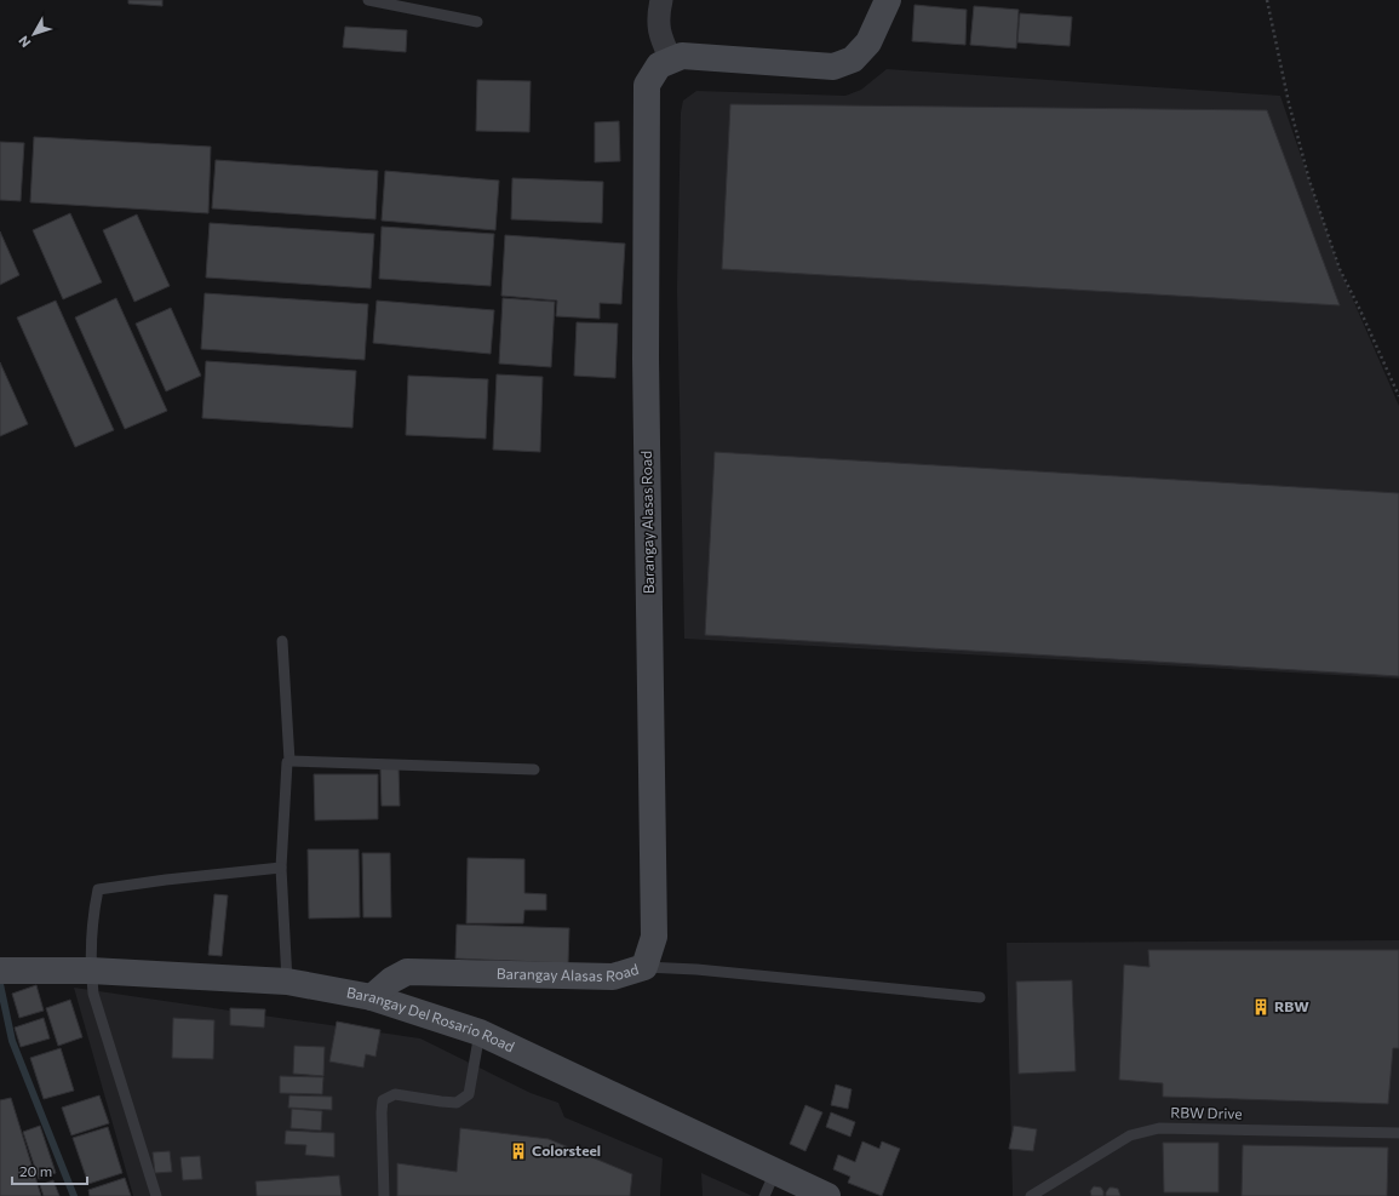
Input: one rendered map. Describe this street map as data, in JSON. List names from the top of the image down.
{
  "streets": {
    "street": ["Barangay Alasas Road", "Barangay Del Rosario Road"],
    "lane": ["RBW Drive"]
  },
  "crossings": [
    ["Barangay Alasas Road", "Barangay Del Rosario Road"]
  ],
  "places": {
    "building": ["RBW", "Colorsteel"]
  },
  "scale_bar": "20 m",
  "north": "bottom left"
}
